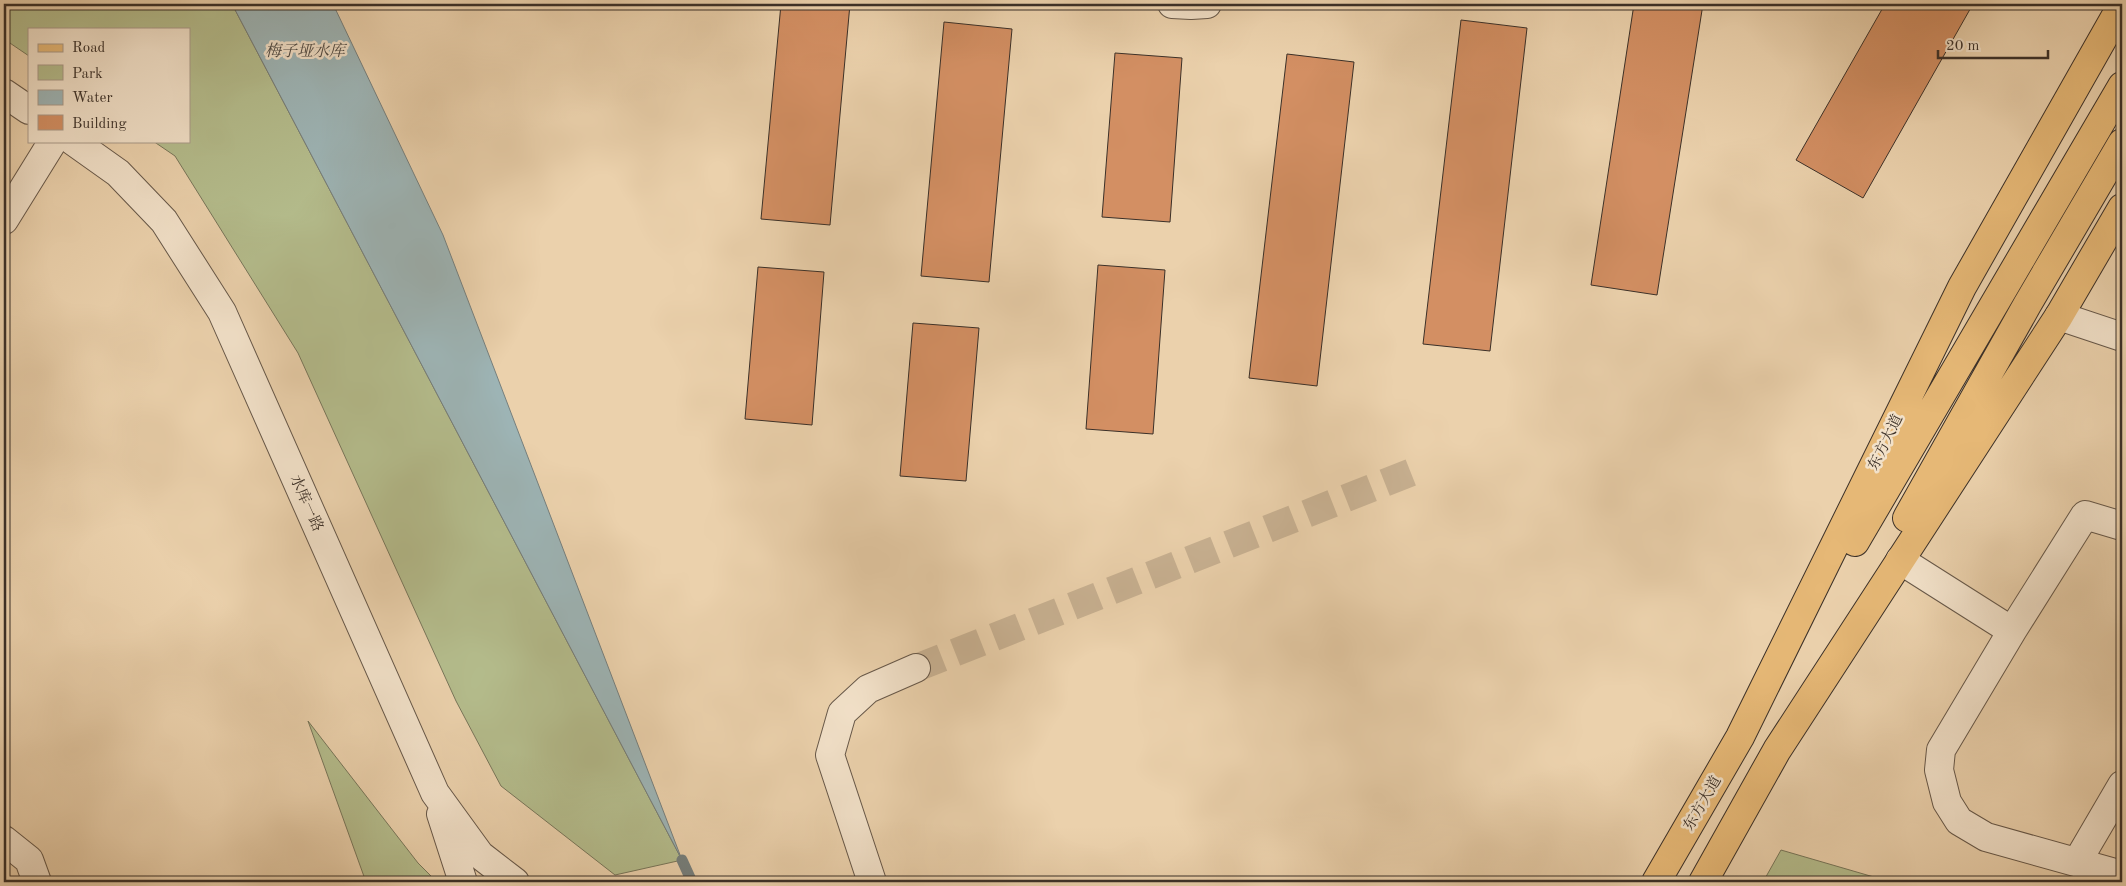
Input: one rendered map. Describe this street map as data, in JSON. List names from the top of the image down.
{
  "streets": {
    "main road": ["东方大道"],
    "street": ["水库一路"]
  },
  "water": ["梅子垭水库"],
  "legend": [
    "Road",
    "Park",
    "Water",
    "Building"
  ],
  "scale_bar": "20 m"
}
